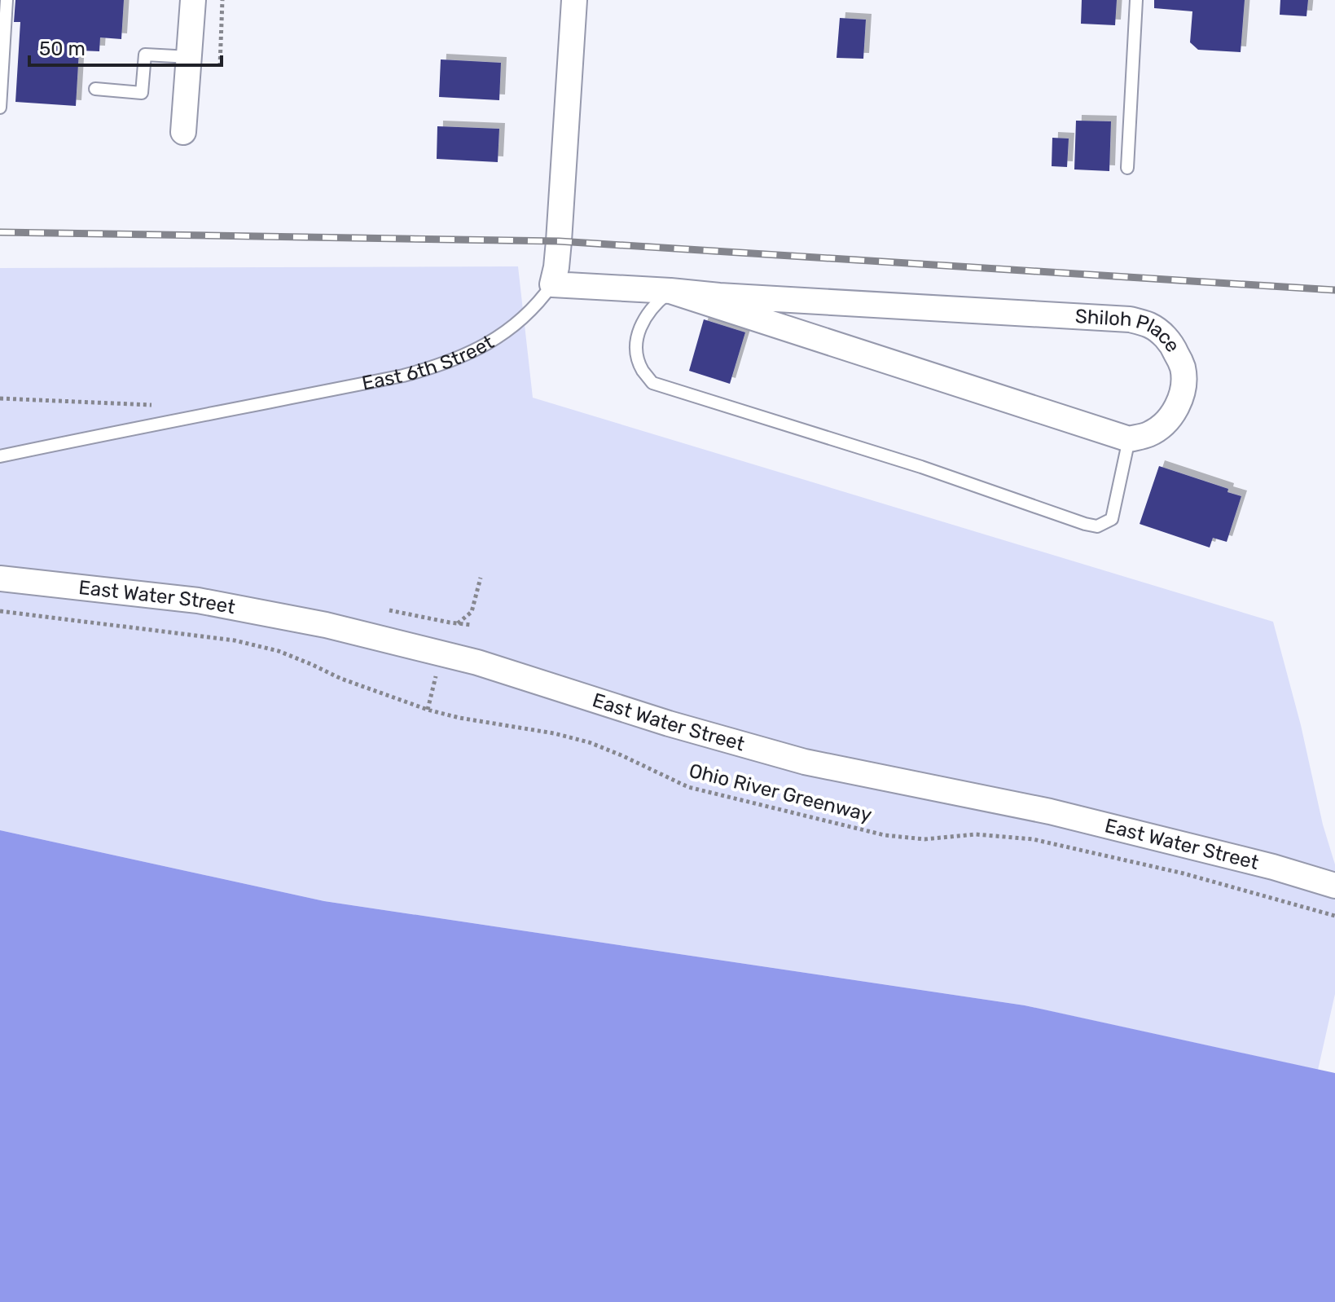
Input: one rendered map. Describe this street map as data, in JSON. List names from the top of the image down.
{
  "streets": {
    "street": ["Shiloh Place", "East Water Street"],
    "lane": ["East 6th Street"],
    "path": ["Ohio River Greenway"]
  },
  "crossings": [
    ["Shiloh Place", "East 6th Street"]
  ],
  "scale_bar": "50 m"
}
